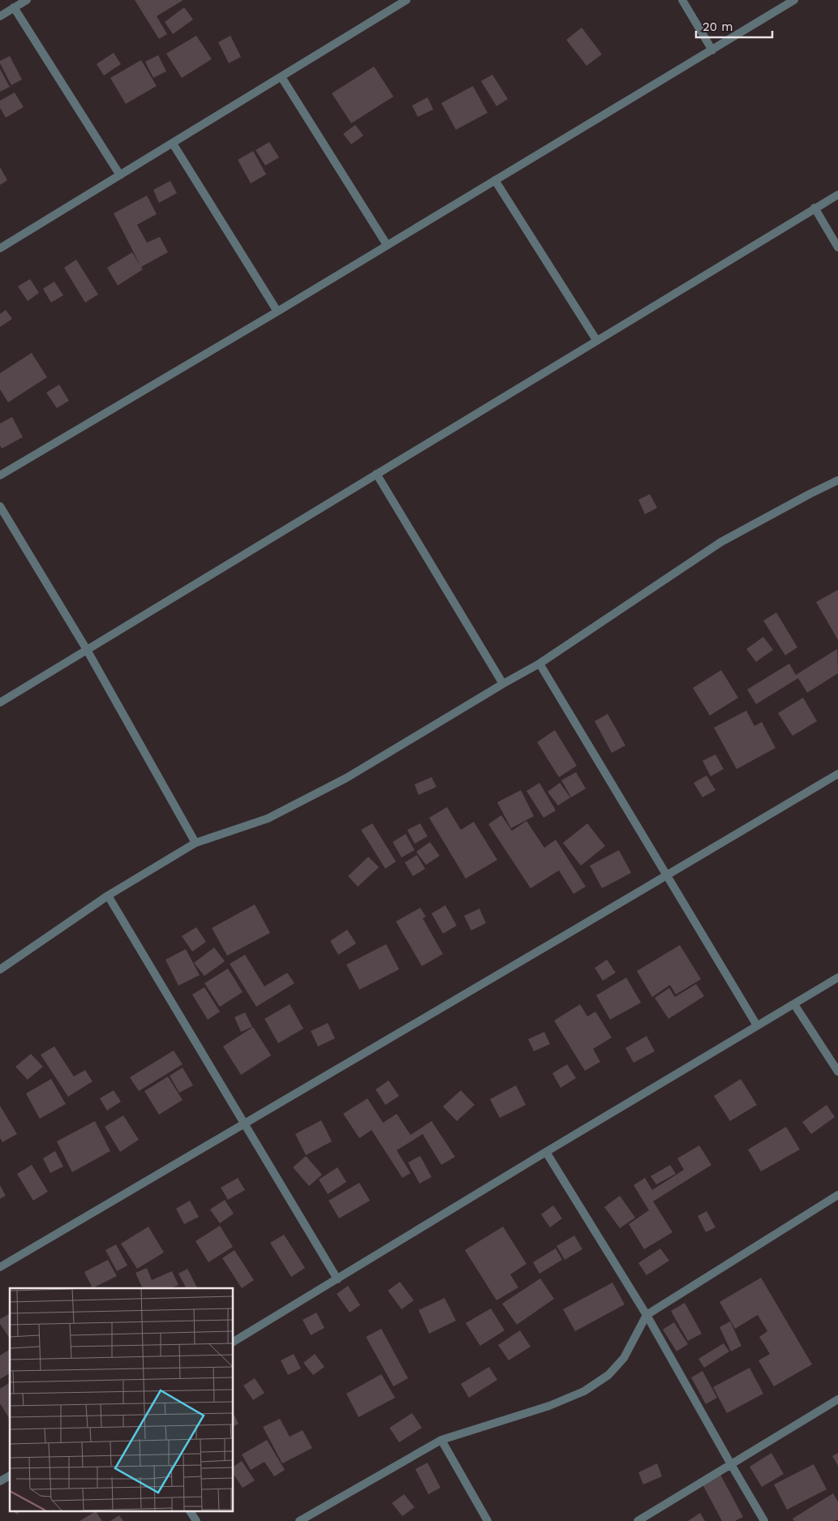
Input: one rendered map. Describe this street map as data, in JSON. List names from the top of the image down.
{
  "scale_bar": "20 m"
}
